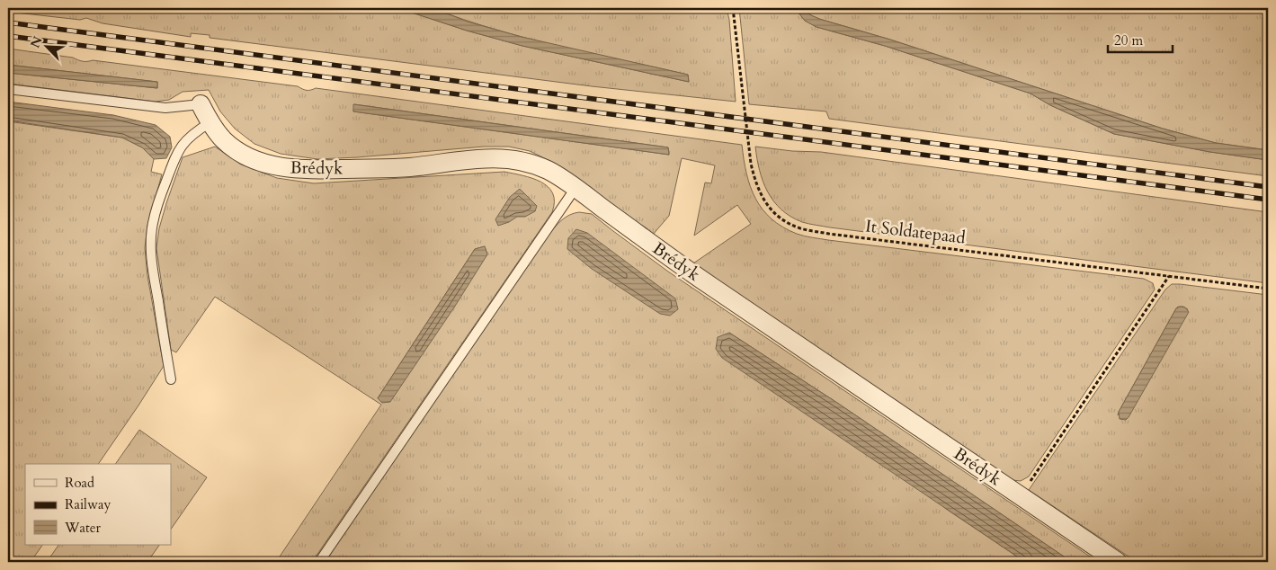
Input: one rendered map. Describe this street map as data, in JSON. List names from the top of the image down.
{
  "streets": {
    "street": ["Brédyk"],
    "path": ["It Soldatepaad"]
  },
  "legend": ["Road", "Railway", "Water"],
  "scale_bar": "20 m",
  "north": "top left"
}
